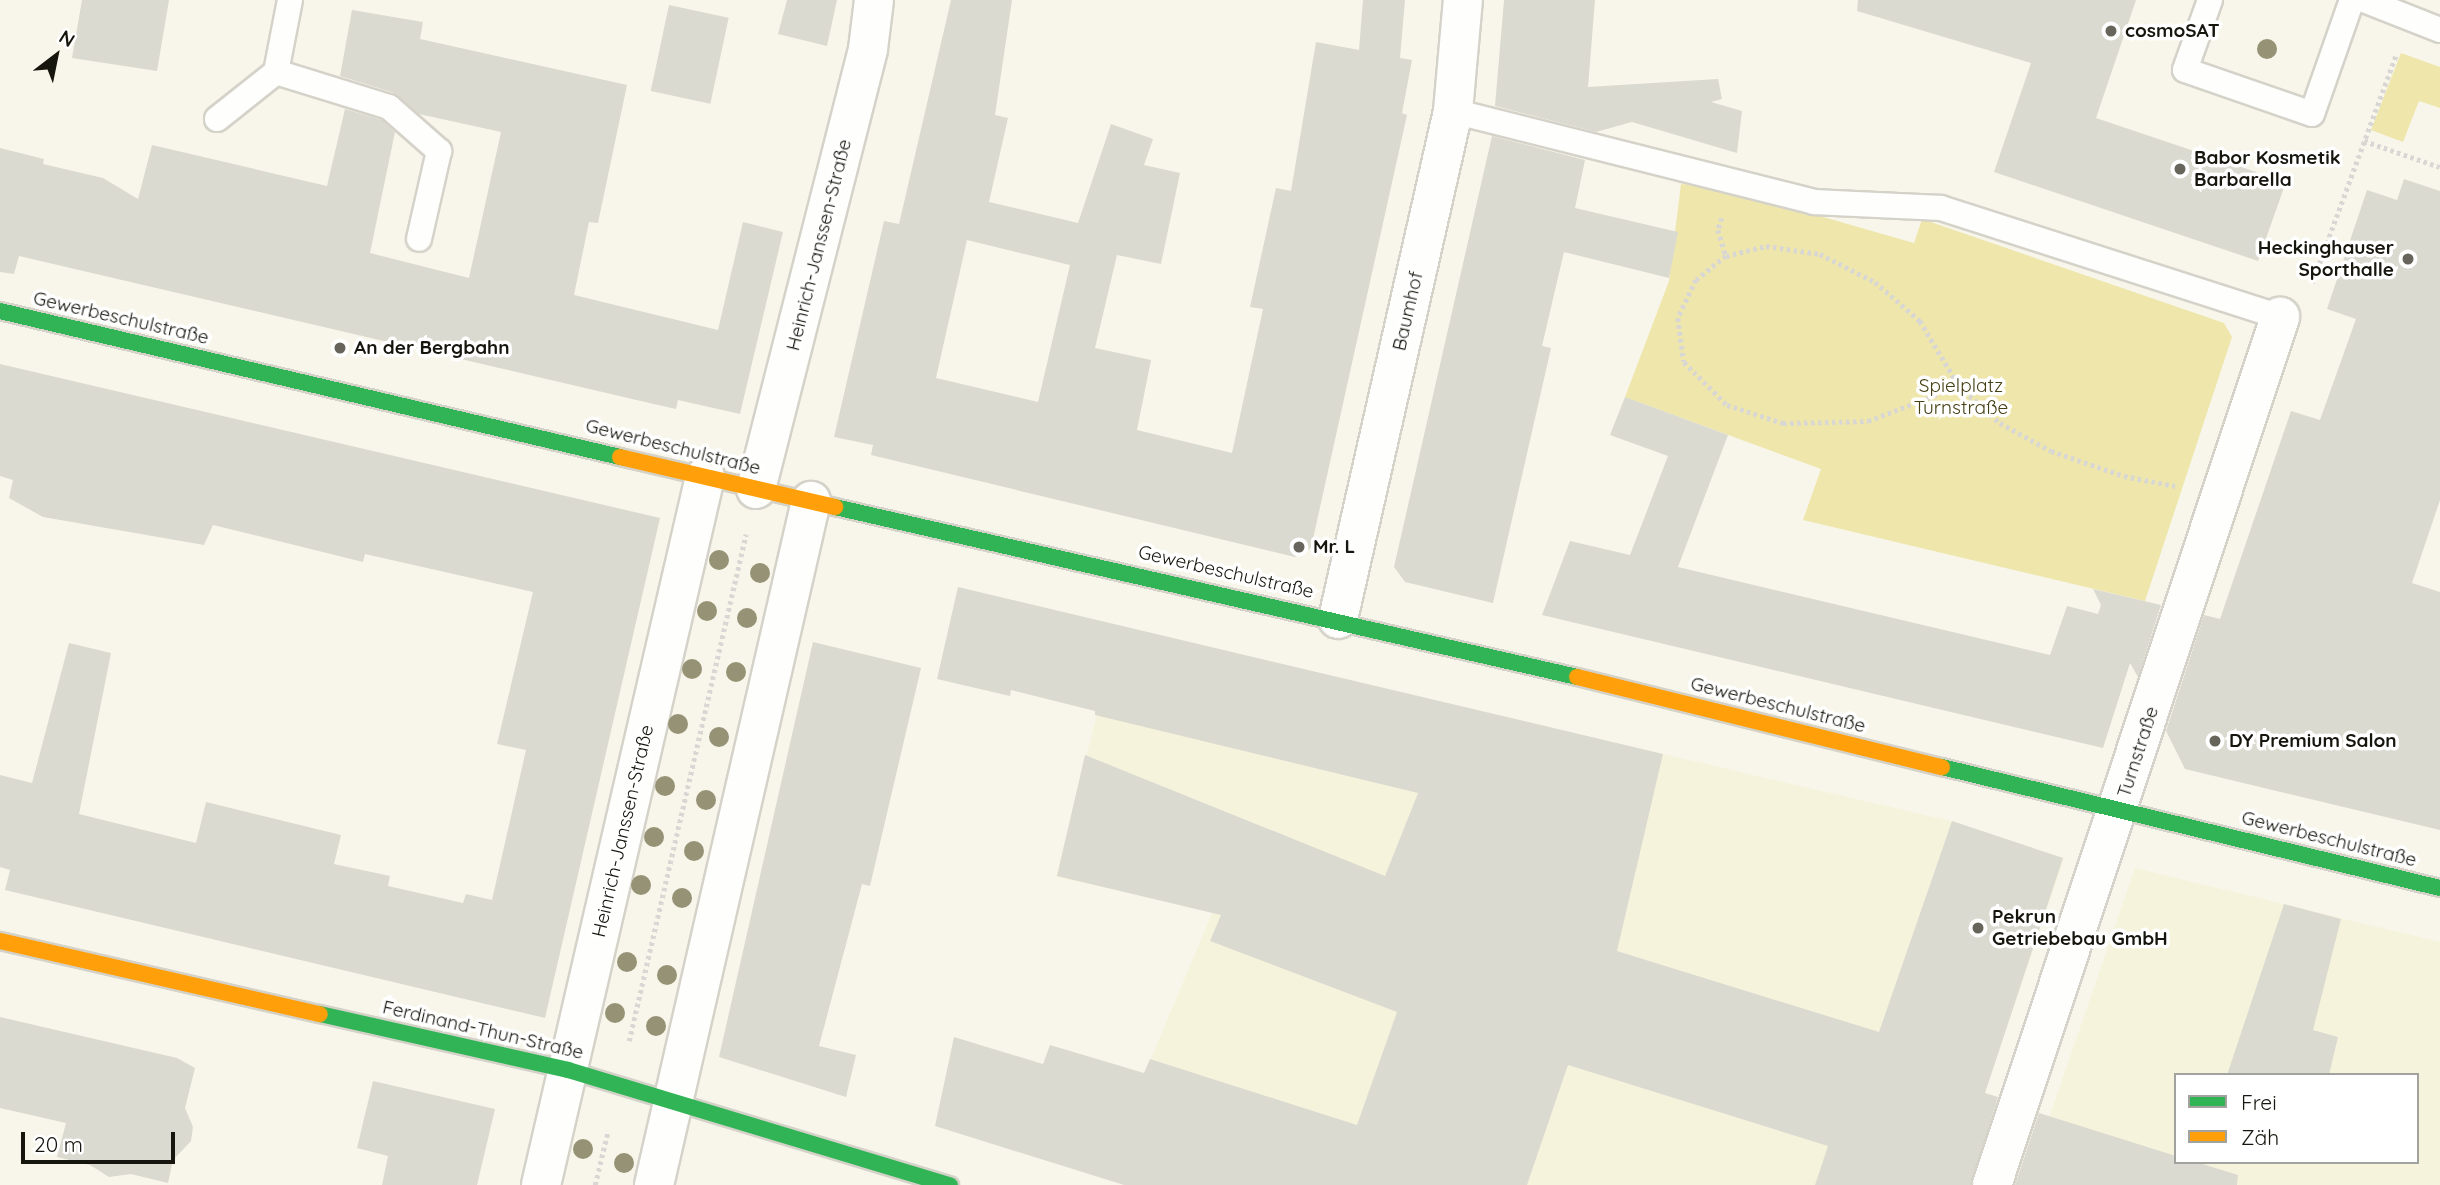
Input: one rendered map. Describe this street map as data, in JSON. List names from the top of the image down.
{
  "streets": {
    "street": [
      "Heinrich-Janssen-Straße",
      "Baumhof",
      "Gewerbeschulstraße",
      "Turnstraße",
      "Ferdinand-Thun-Straße"
    ]
  },
  "crossings": [
    ["Heinrich-Janssen-Straße", "Gewerbeschulstraße"],
    ["Heinrich-Janssen-Straße", "Ferdinand-Thun-Straße"],
    ["Baumhof", "Gewerbeschulstraße"],
    ["Gewerbeschulstraße", "Turnstraße"]
  ],
  "parks": ["Spielplatz Turnstraße"],
  "places": [
    "cosmoSAT",
    "Babor Kosmetik Barbarella",
    "Heckinghauser Sporthalle",
    "An der Bergbahn",
    "Mr. L",
    "DY Premium Salon",
    "Pekrun Getriebebau GmbH"
  ],
  "legend": ["Frei", "Zäh"],
  "scale_bar": "20 m",
  "north": "top right"
}
